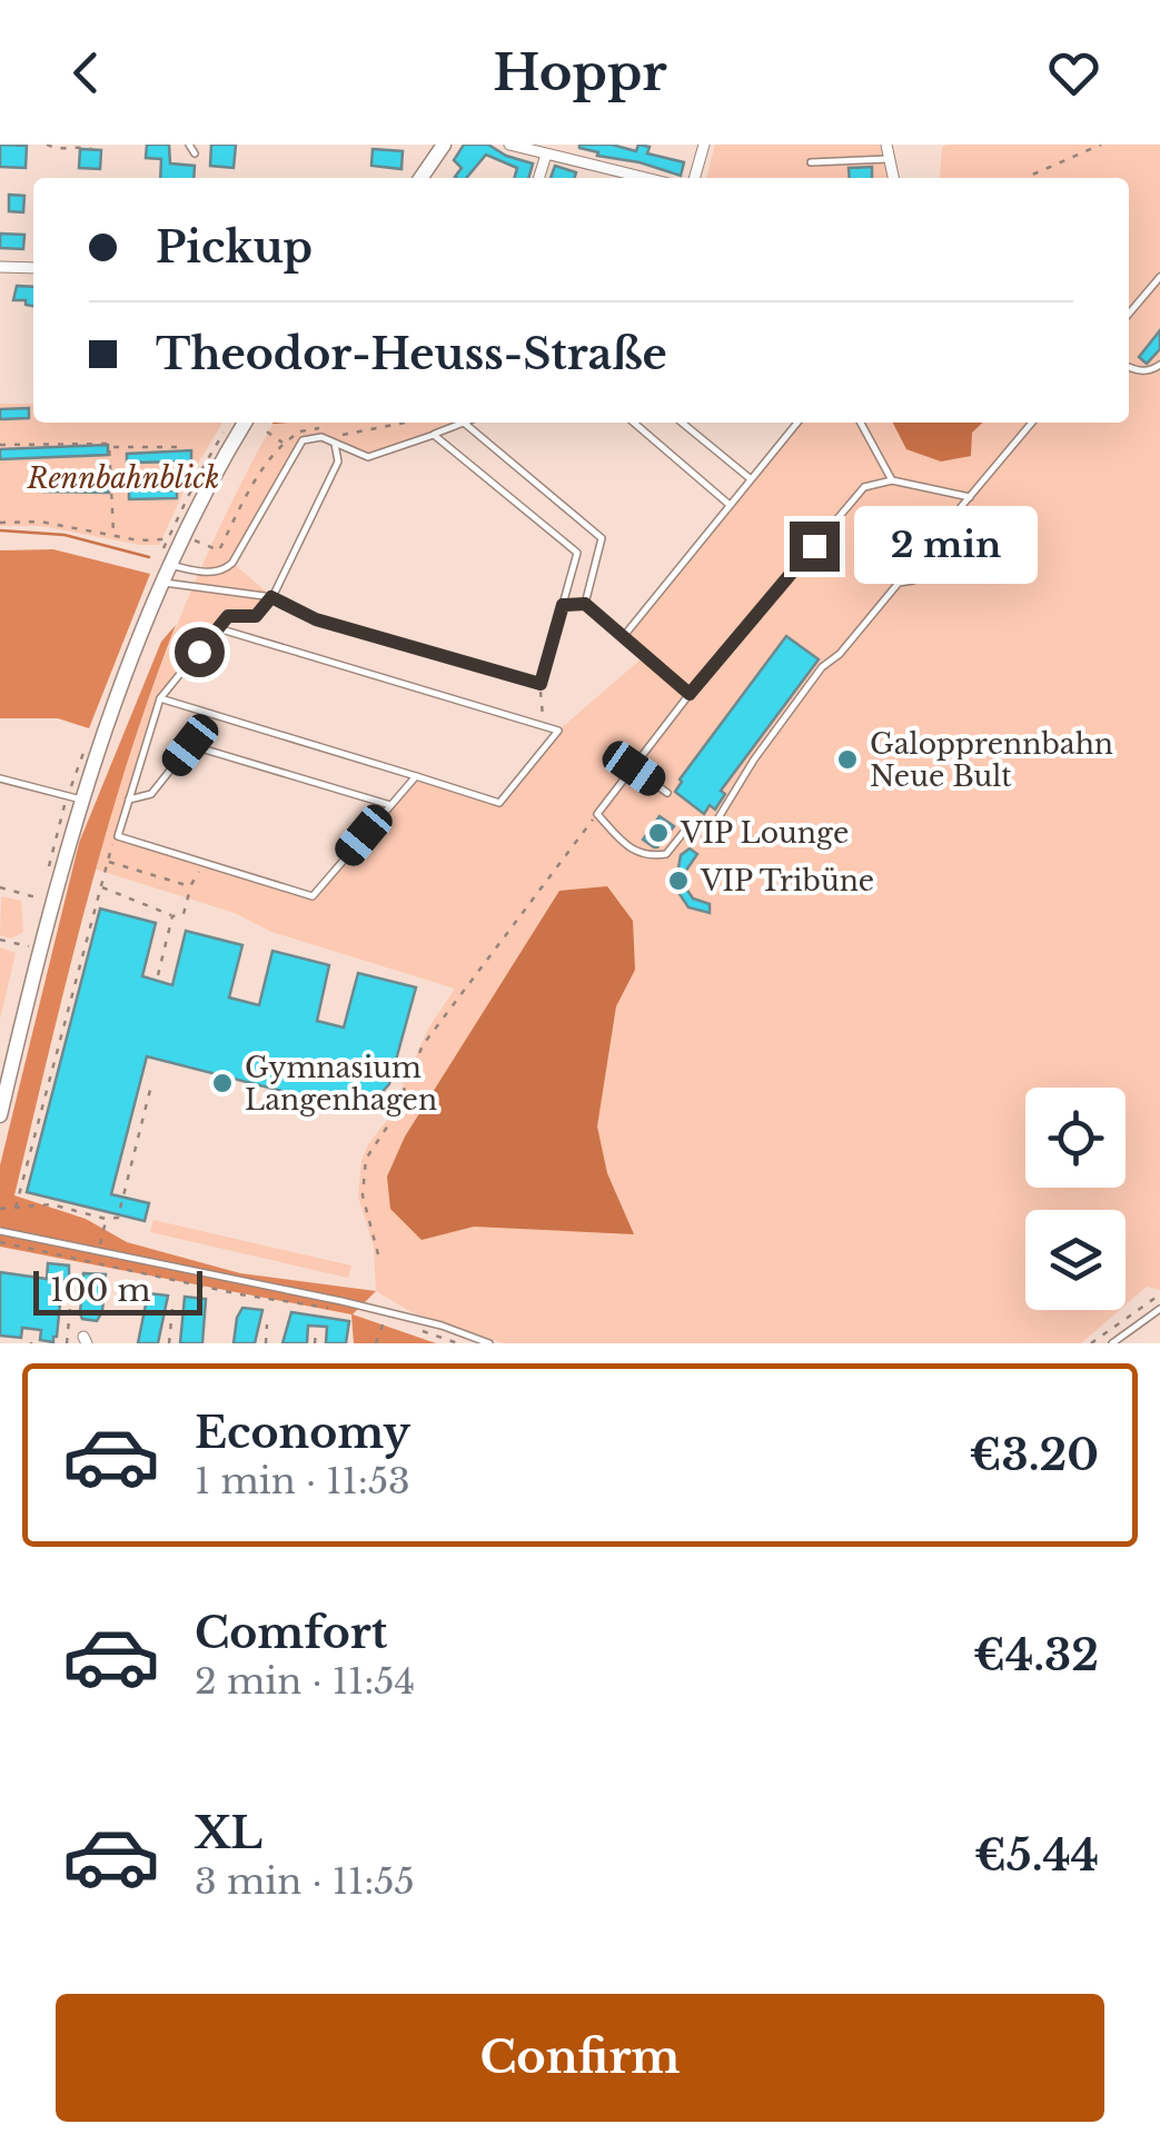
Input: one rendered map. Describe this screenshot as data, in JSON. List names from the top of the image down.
{
  "parks": ["Rennbahnblick"],
  "places": [
    "Galopprennbahn Neue Bult",
    "VIP Lounge",
    "VIP Tribüne",
    "Gymnasium Langenhagen"
  ],
  "scale_bar": "100 m",
  "page": {
    "header": "Hoppr",
    "banner": ["Pickup", "Theodor-Heuss-Straße"],
    "bubble": "2 min",
    "scale": "100 m",
    "list": [
      {
        "name": "Economy",
        "note": "1 min · 11:53",
        "value": "€3.20"
      },
      {
        "name": "Comfort",
        "note": "2 min · 11:54",
        "value": "€4.32"
      },
      {
        "name": "XL",
        "note": "3 min · 11:55",
        "value": "€5.44"
      }
    ],
    "buttons": "Confirm"
  }
}
